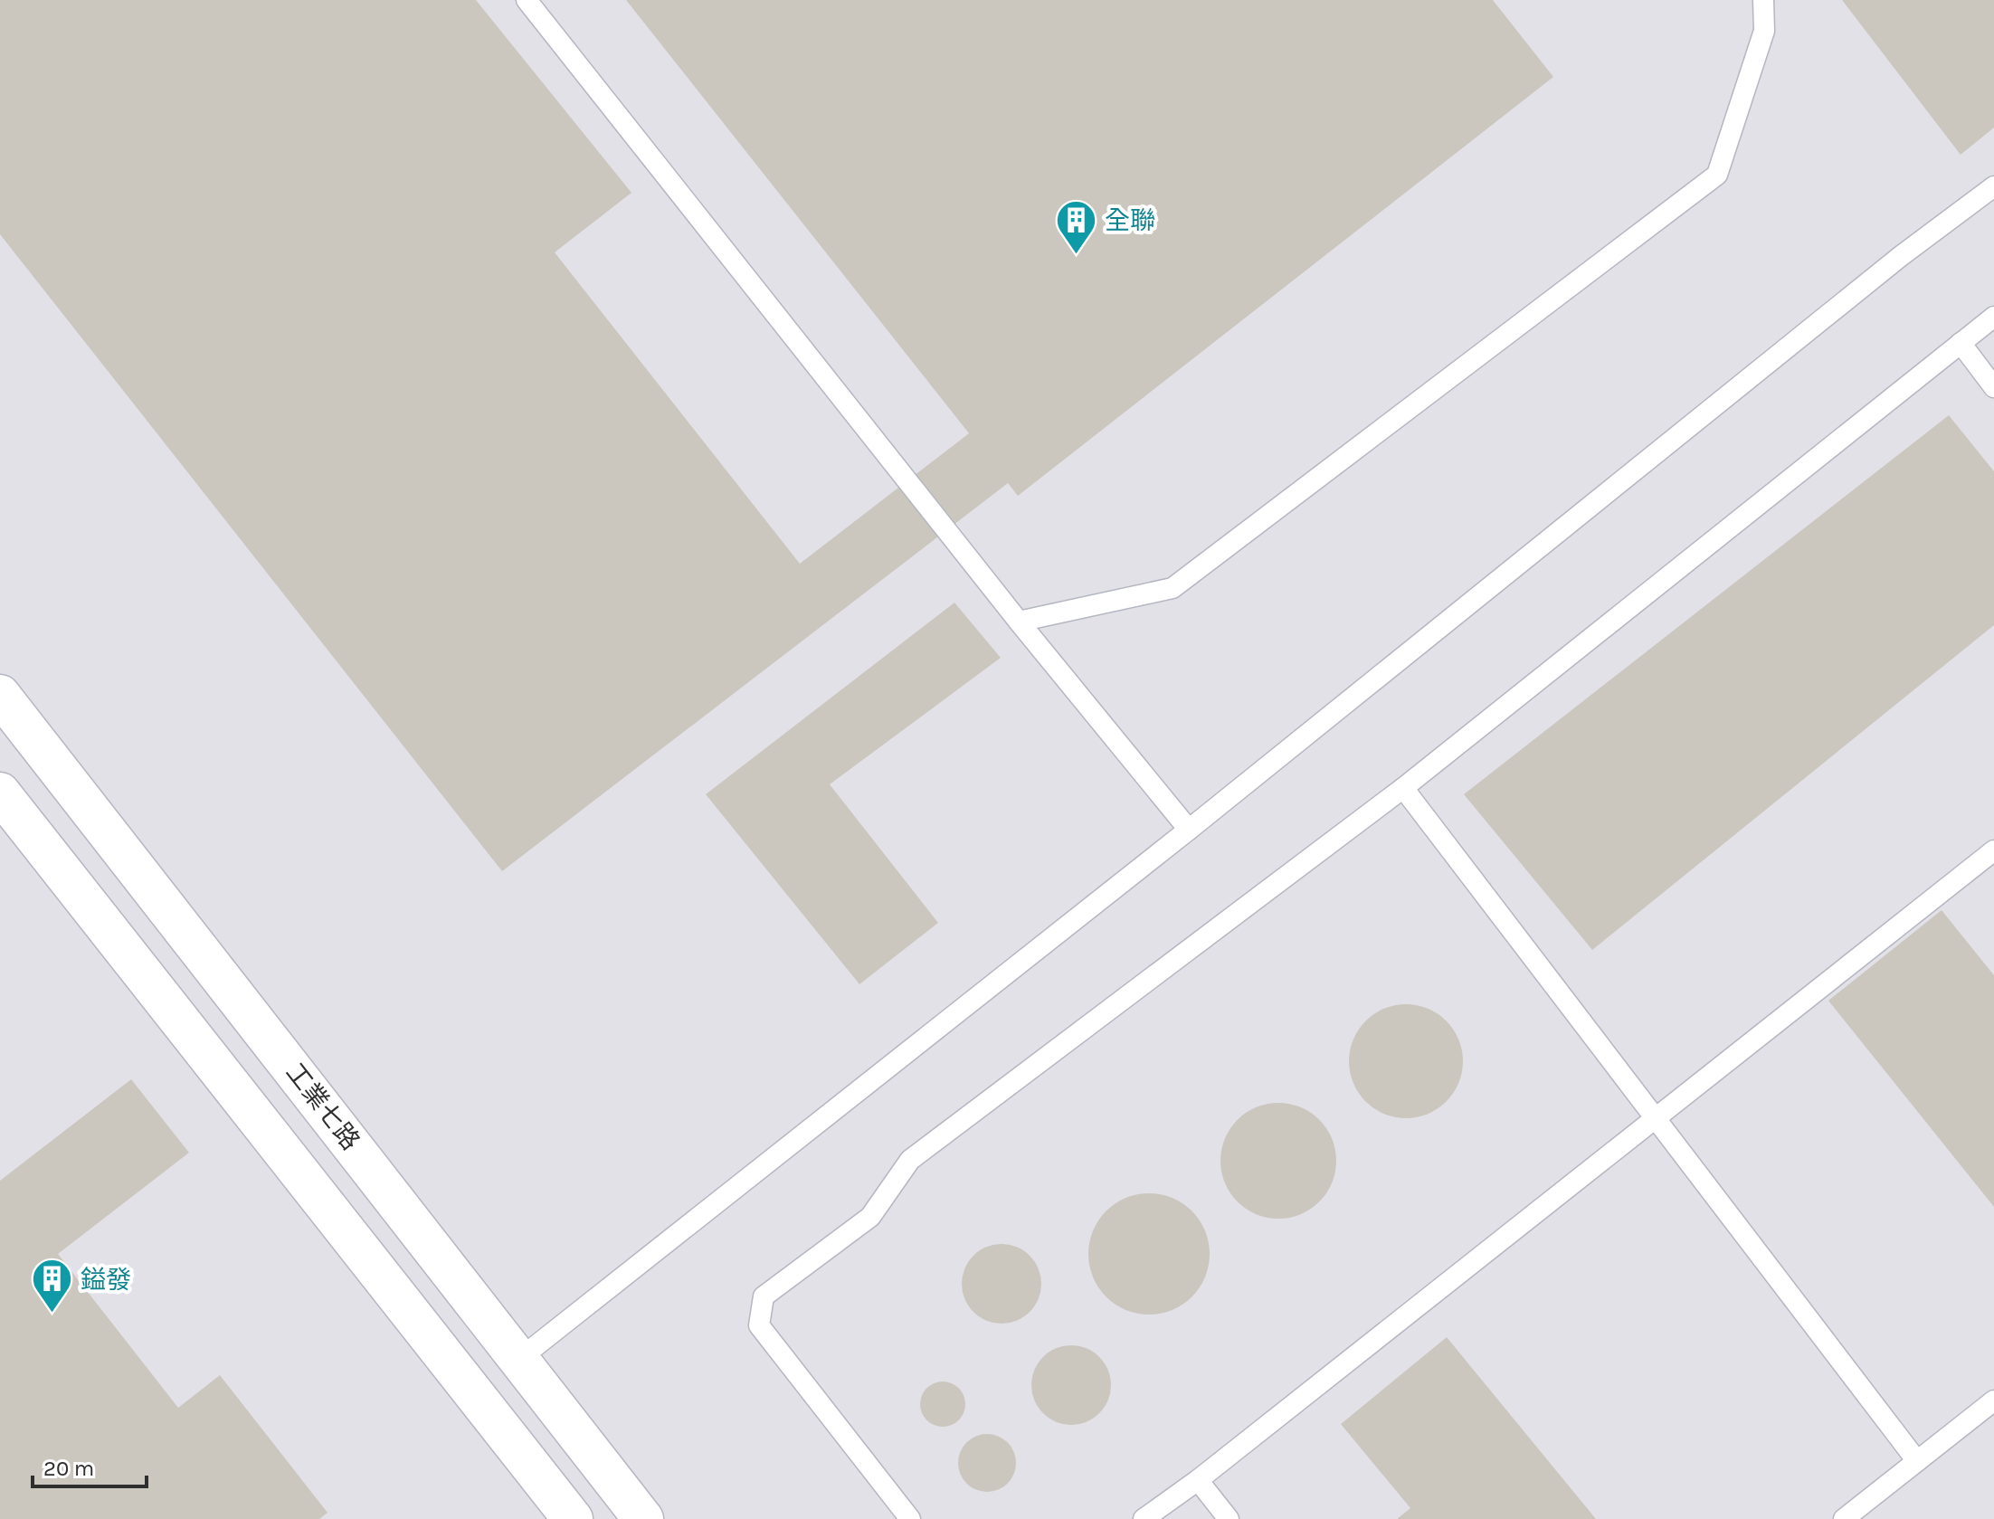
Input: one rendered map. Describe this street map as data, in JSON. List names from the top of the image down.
{
  "streets": {
    "street": ["工業七路"]
  },
  "places": {
    "building": ["全聯", "鎰發"]
  },
  "scale_bar": "20 m"
}
